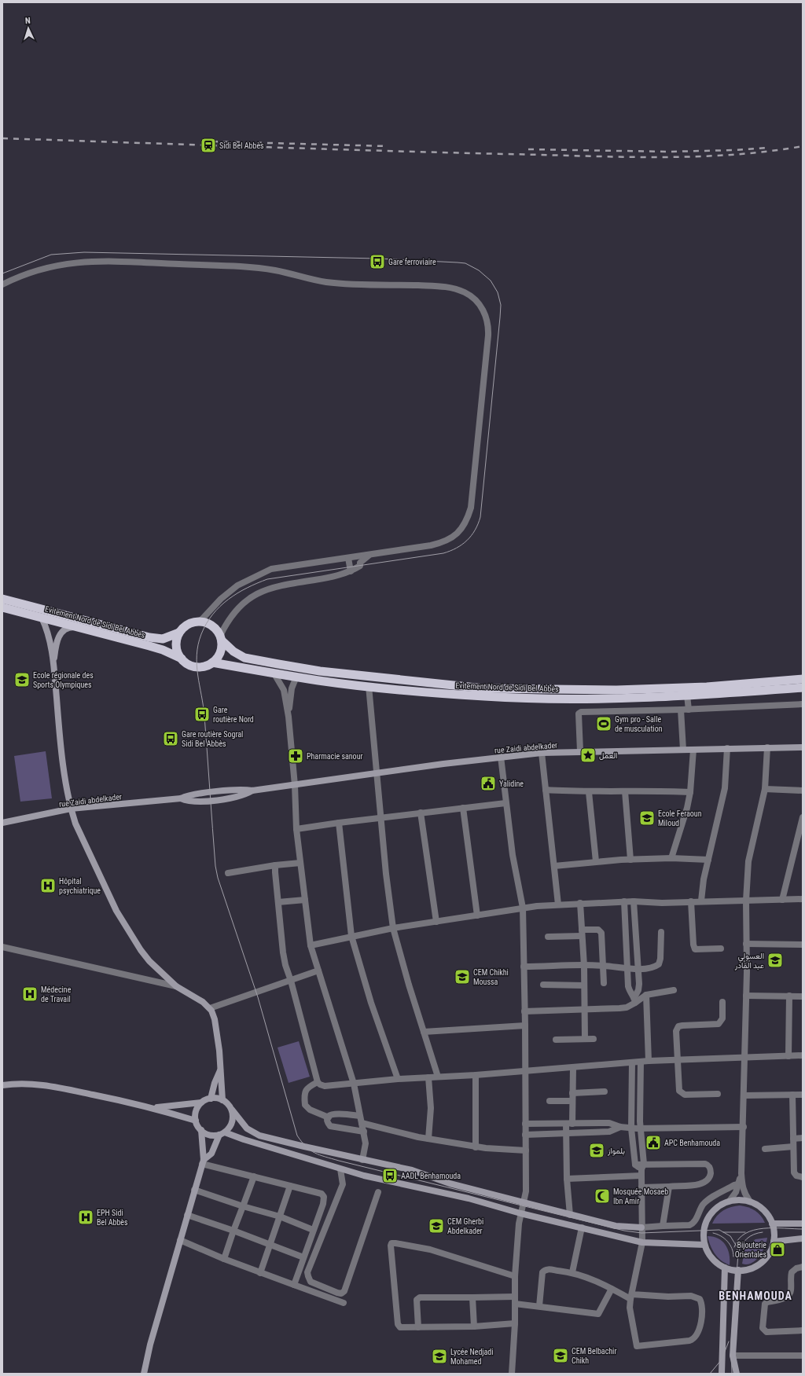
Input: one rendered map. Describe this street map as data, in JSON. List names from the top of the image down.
{
  "streets": {
    "highway": ["Evitement Nord de Sidi Bel Abbès"],
    "main road": ["rue Zaidi abdelkader"]
  },
  "districts": ["BENHAMOUDA"],
  "places": {
    "station": ["Sidi Bel Abbès"],
    "bus stop": [
      "Gare ferroviaire",
      "Gare routière Nord",
      "Gare routière Sogral Sidi Bel Abbès",
      "AADL Benhamouda"
    ],
    "school or university": [
      "Ecole régionale des Sports Olympiques",
      "Ecole Feraoun Miloud",
      "العسولي عبد القادر",
      "CEM Chikhi Moussa",
      "بلمواز",
      "CEM Gherbi Abdelkader",
      "CEM Belbachir Chikh",
      "Lycée Nedjadi Mohamed"
    ],
    "sports": ["Gym pro - Salle de musculation"],
    "place": ["العمل"],
    "pharmacy": ["Pharmacie sanour"],
    "public building": ["Yalidine", "APC Benhamouda"],
    "hospital": ["Hôpital psychiatrique", "Médecine de Travail", "EPH Sidi Bel Abbès"],
    "mosque": ["Mosquée Mosaeb Ibn Amir"],
    "shop": ["Bijouterie Orientales"]
  },
  "north": "top"
}
